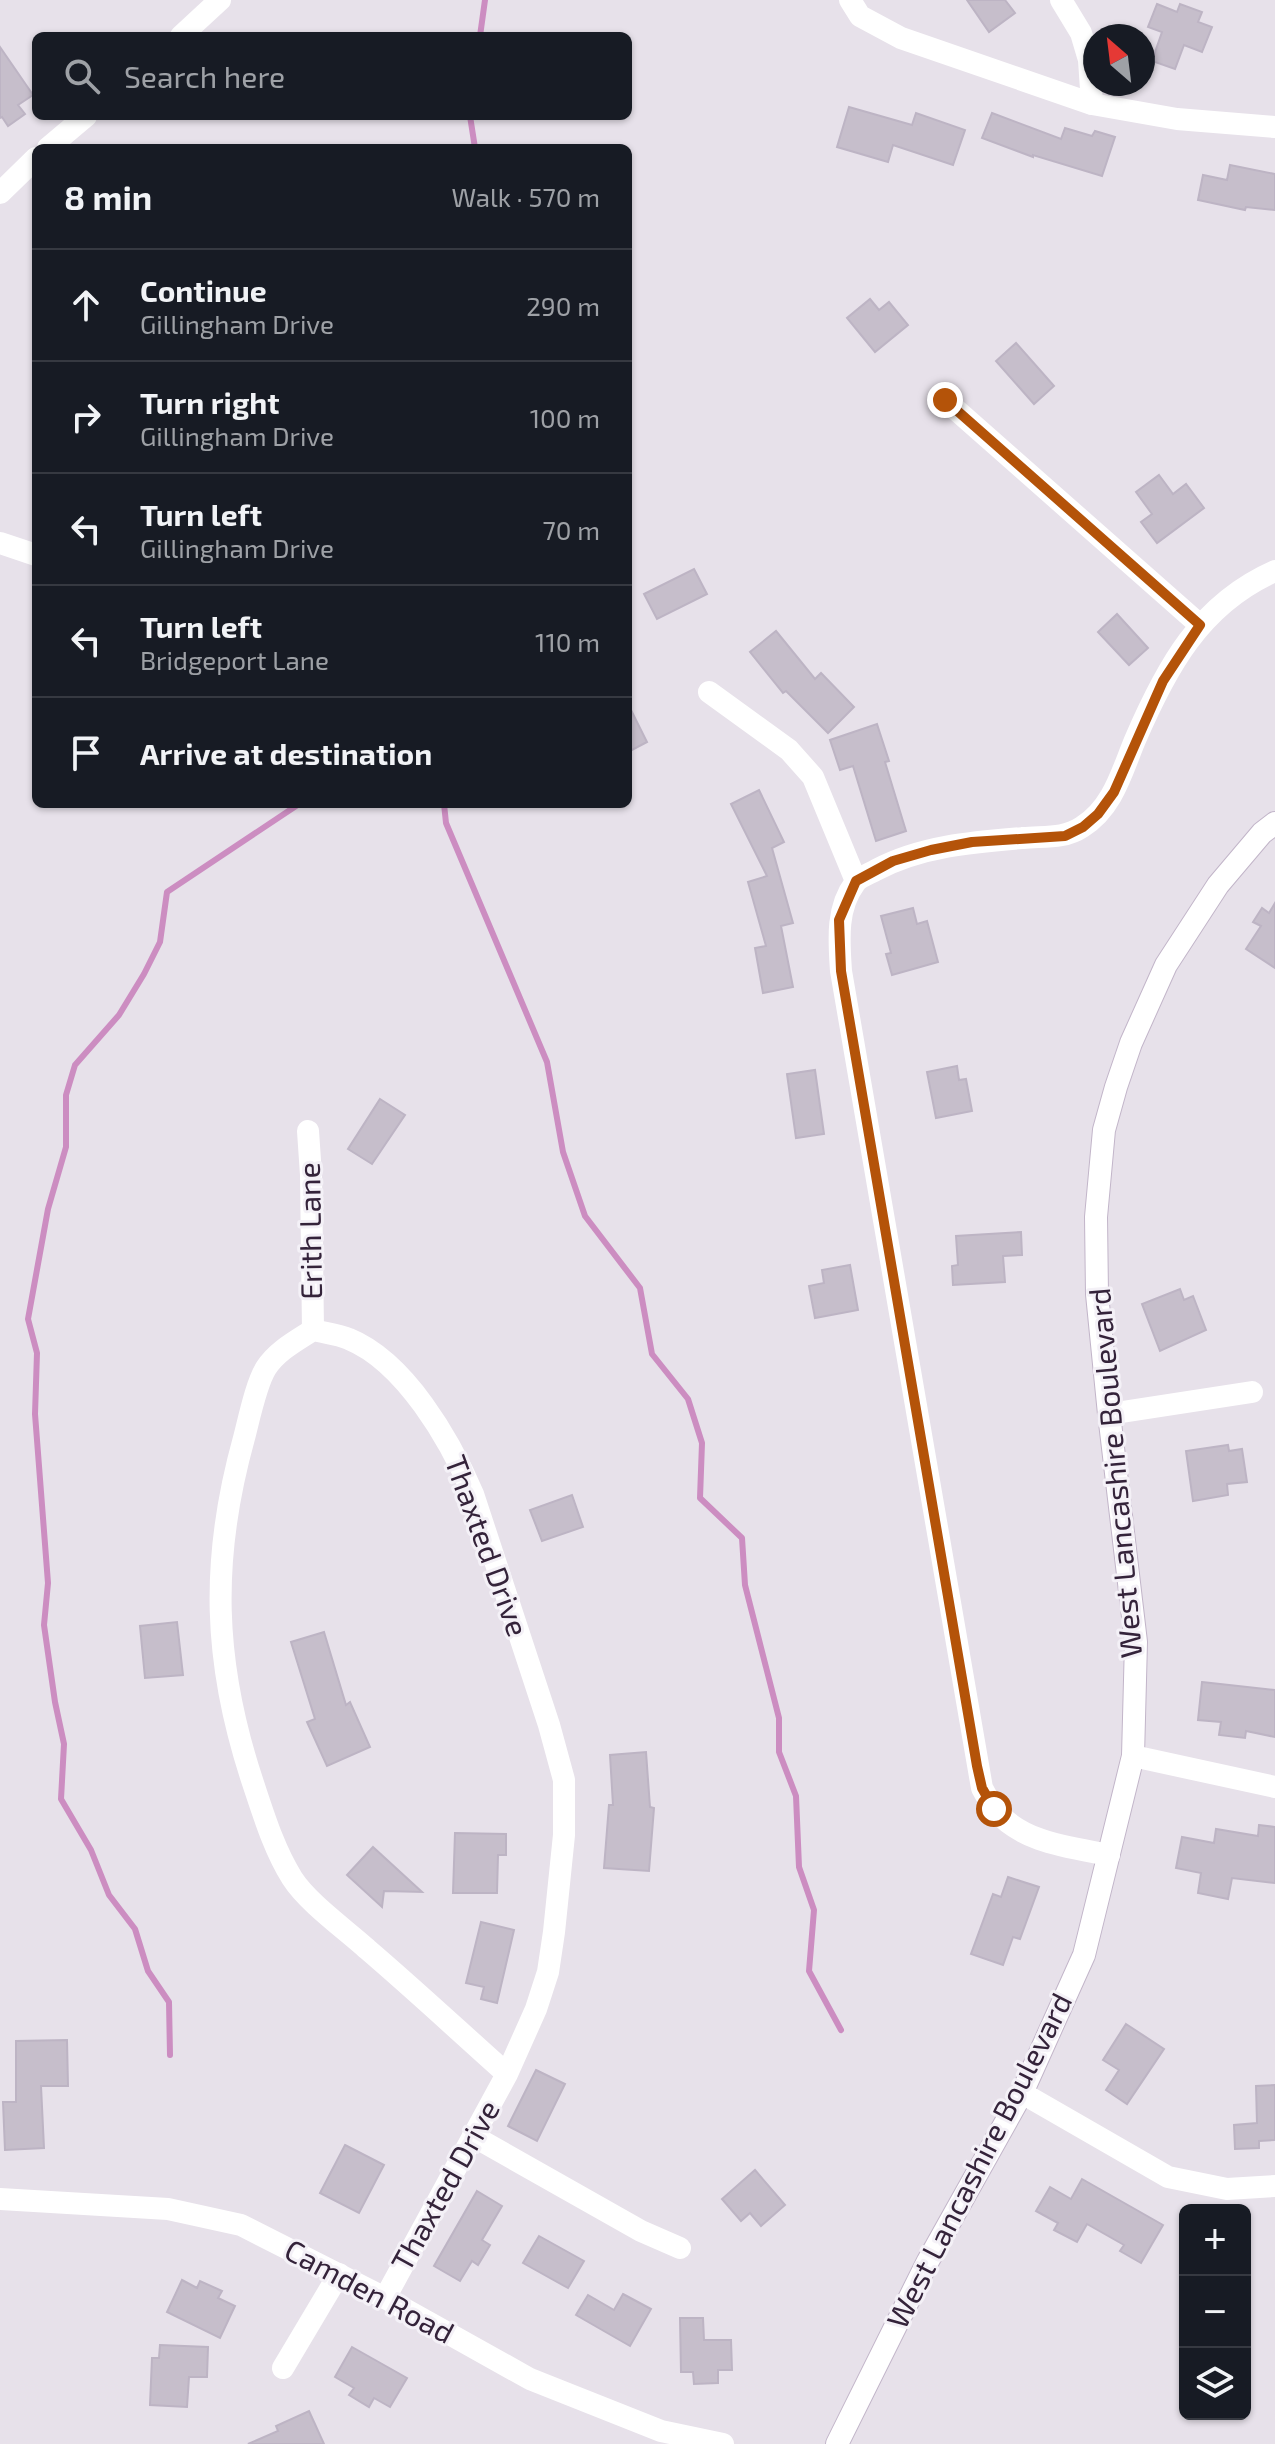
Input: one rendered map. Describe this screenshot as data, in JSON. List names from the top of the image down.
{
  "streets": {
    "street": [
      "Erith Lane",
      "West Lancashire Boulevard",
      "Thaxted Drive",
      "Camden Road"
    ]
  },
  "crossings": [
    ["Erith Lane", "Thaxted Drive"],
    ["Thaxted Drive", "Camden Road"]
  ],
  "north": "top left",
  "page": {
    "search": "Search here",
    "heading": ["8 min", "Walk · 570 m"],
    "list": [
      ["Continue", "Gillingham Drive", "290 m"],
      ["Turn right", "Gillingham Drive", "100 m"],
      ["Turn left", "Gillingham Drive", "70 m"],
      ["Turn left", "Bridgeport Lane", "110 m"],
      "Arrive at destination"
    ],
    "map_buttons": ["+", "−"]
  }
}
